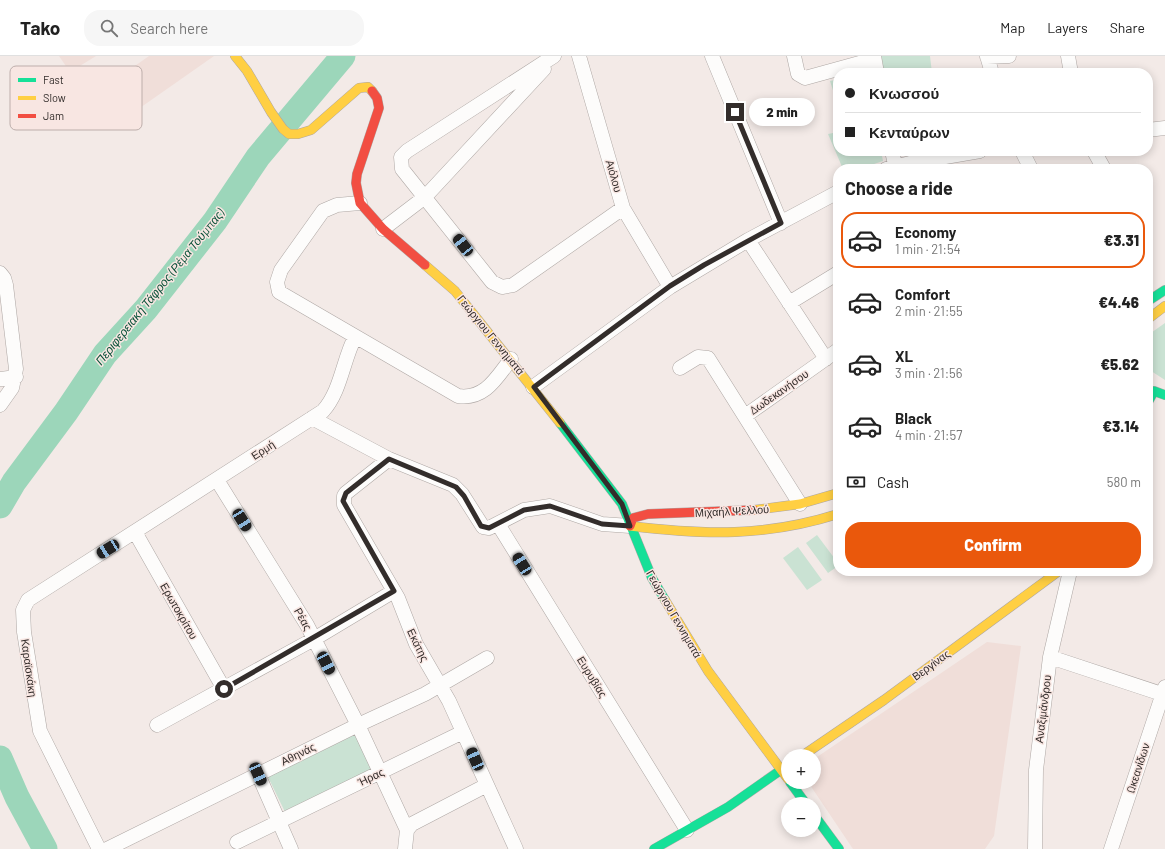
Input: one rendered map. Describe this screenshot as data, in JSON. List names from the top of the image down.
{
  "streets": {
    "street": [
      "Αιόλου",
      "Γεώργιου Γεννηματά",
      "Δωδεκανήσου",
      "Ερμή",
      "Μιχαήλ Ψελλού",
      "Ερωτοκρίτου",
      "Ρέας",
      "Εκάτης",
      "Βεργίνας",
      "Καραϊσκάκη",
      "Ευρυβίας",
      "Αναξιμάνδρου",
      "Αθηνάς",
      "Ωκεανίδων",
      "Ήρας"
    ]
  },
  "crossings": [
    ["Γεώργιου Γεννηματά", "Μιχαήλ Ψελλού"],
    ["Δωδεκανήσου", "Μιχαήλ Ψελλού"],
    ["Ερμή", "Μιχαήλ Ψελλού"],
    ["Ερμή", "Ερωτοκρίτου"],
    ["Ερμή", "Ρέας"],
    ["Ερμή", "Καραϊσκάκη"],
    ["Μιχαήλ Ψελλού", "Εκάτης"],
    ["Μιχαήλ Ψελλού", "Ευρυβίας"],
    ["Ερωτοκρίτου", "Καραϊσκάκη"],
    ["Ρέας", "Αθηνάς"],
    ["Ρέας", "Ήρας"],
    ["Εκάτης", "Αθηνάς"],
    ["Εκάτης", "Ήρας"]
  ],
  "water": ["Περιφερειακή Τάφρος (Ρέμα Τούμπας)"],
  "legend": ["Fast", "Slow", "Jam"],
  "page": {
    "header": "Tako",
    "search": "Search here",
    "nav": ["Map", "Layers", "Share"],
    "banner": ["Κνωσσού", "Κενταύρων"],
    "bubble": "2 min",
    "heading": "Choose a ride",
    "list": [
      {
        "name": "Economy",
        "note": "1 min · 21:54",
        "value": "€3.31"
      },
      {
        "name": "Comfort",
        "note": "2 min · 21:55",
        "value": "€4.46"
      },
      {
        "name": "XL",
        "note": "3 min · 21:56",
        "value": "€5.62"
      },
      {
        "name": "Black",
        "note": "4 min · 21:57",
        "value": "€3.14"
      }
    ],
    "pay": ["Cash", "580 m"],
    "buttons": "Confirm",
    "map_buttons": ["+", "−"]
  }
}
